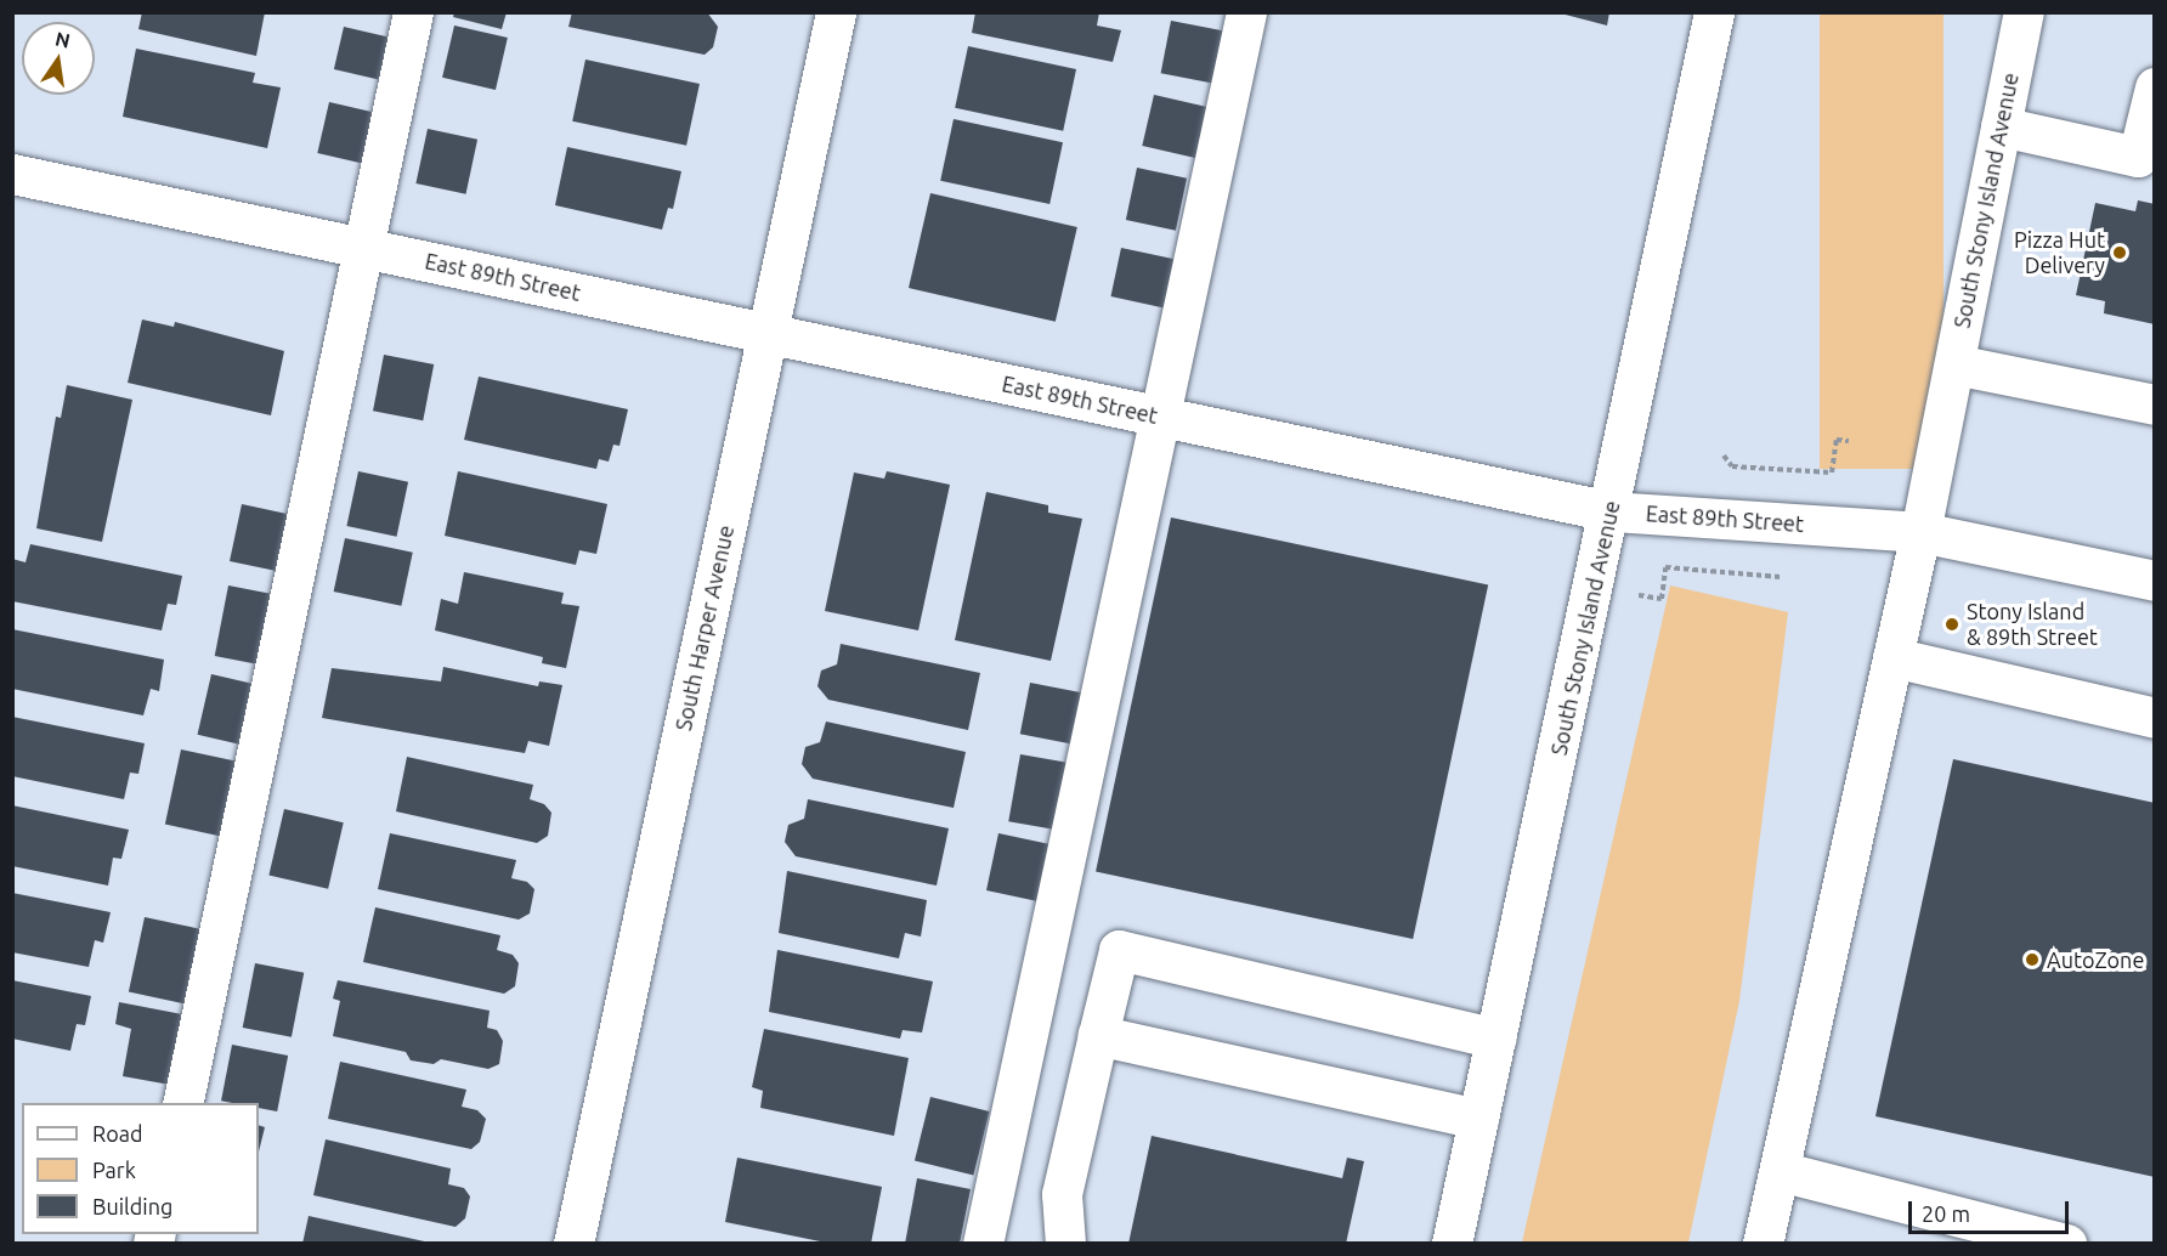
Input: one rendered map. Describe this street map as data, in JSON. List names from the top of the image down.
{
  "streets": {
    "main road": ["South Stony Island Avenue", "East 89th Street", "South Harper Avenue"]
  },
  "crossings": [
    ["South Stony Island Avenue", "East 89th Street"],
    ["East 89th Street", "South Harper Avenue"]
  ],
  "places": ["Pizza Hut Delivery", "Stony Island & 89th Street", "AutoZone"],
  "legend": ["Road", "Park", "Building"],
  "scale_bar": "20 m",
  "north": "top"
}
